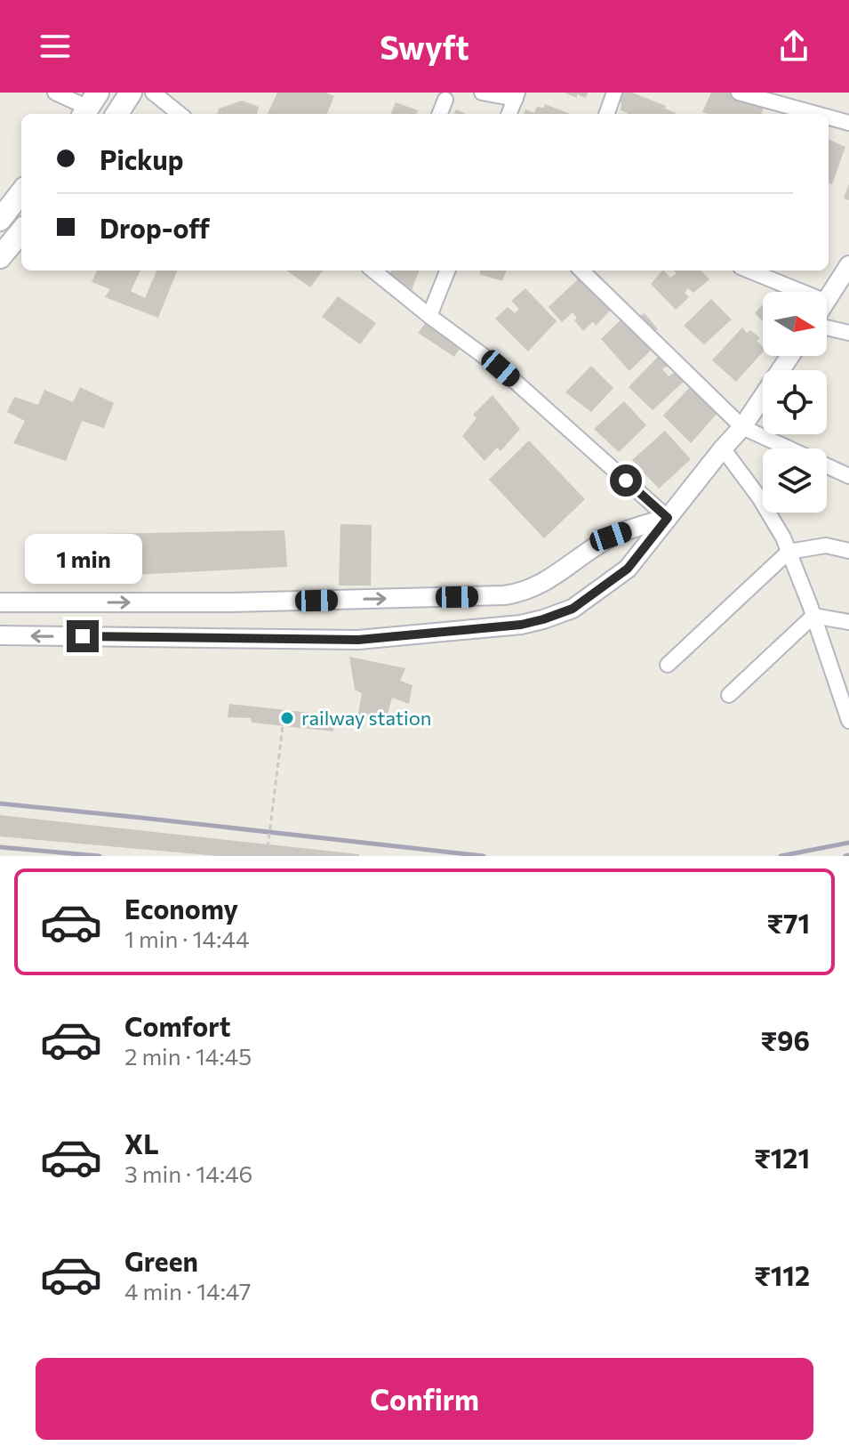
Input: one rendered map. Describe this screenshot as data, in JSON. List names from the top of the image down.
{
  "places": ["railway station"],
  "north": "right",
  "page": {
    "header": "Swyft",
    "banner": ["Pickup", "Drop-off"],
    "bubble": "1 min",
    "list": [
      {
        "name": "Economy",
        "note": "1 min · 14:44",
        "value": "₹71"
      },
      {
        "name": "Comfort",
        "note": "2 min · 14:45",
        "value": "₹96"
      },
      {
        "name": "XL",
        "note": "3 min · 14:46",
        "value": "₹121"
      },
      {
        "name": "Green",
        "note": "4 min · 14:47",
        "value": "₹112"
      }
    ],
    "buttons": "Confirm"
  }
}
